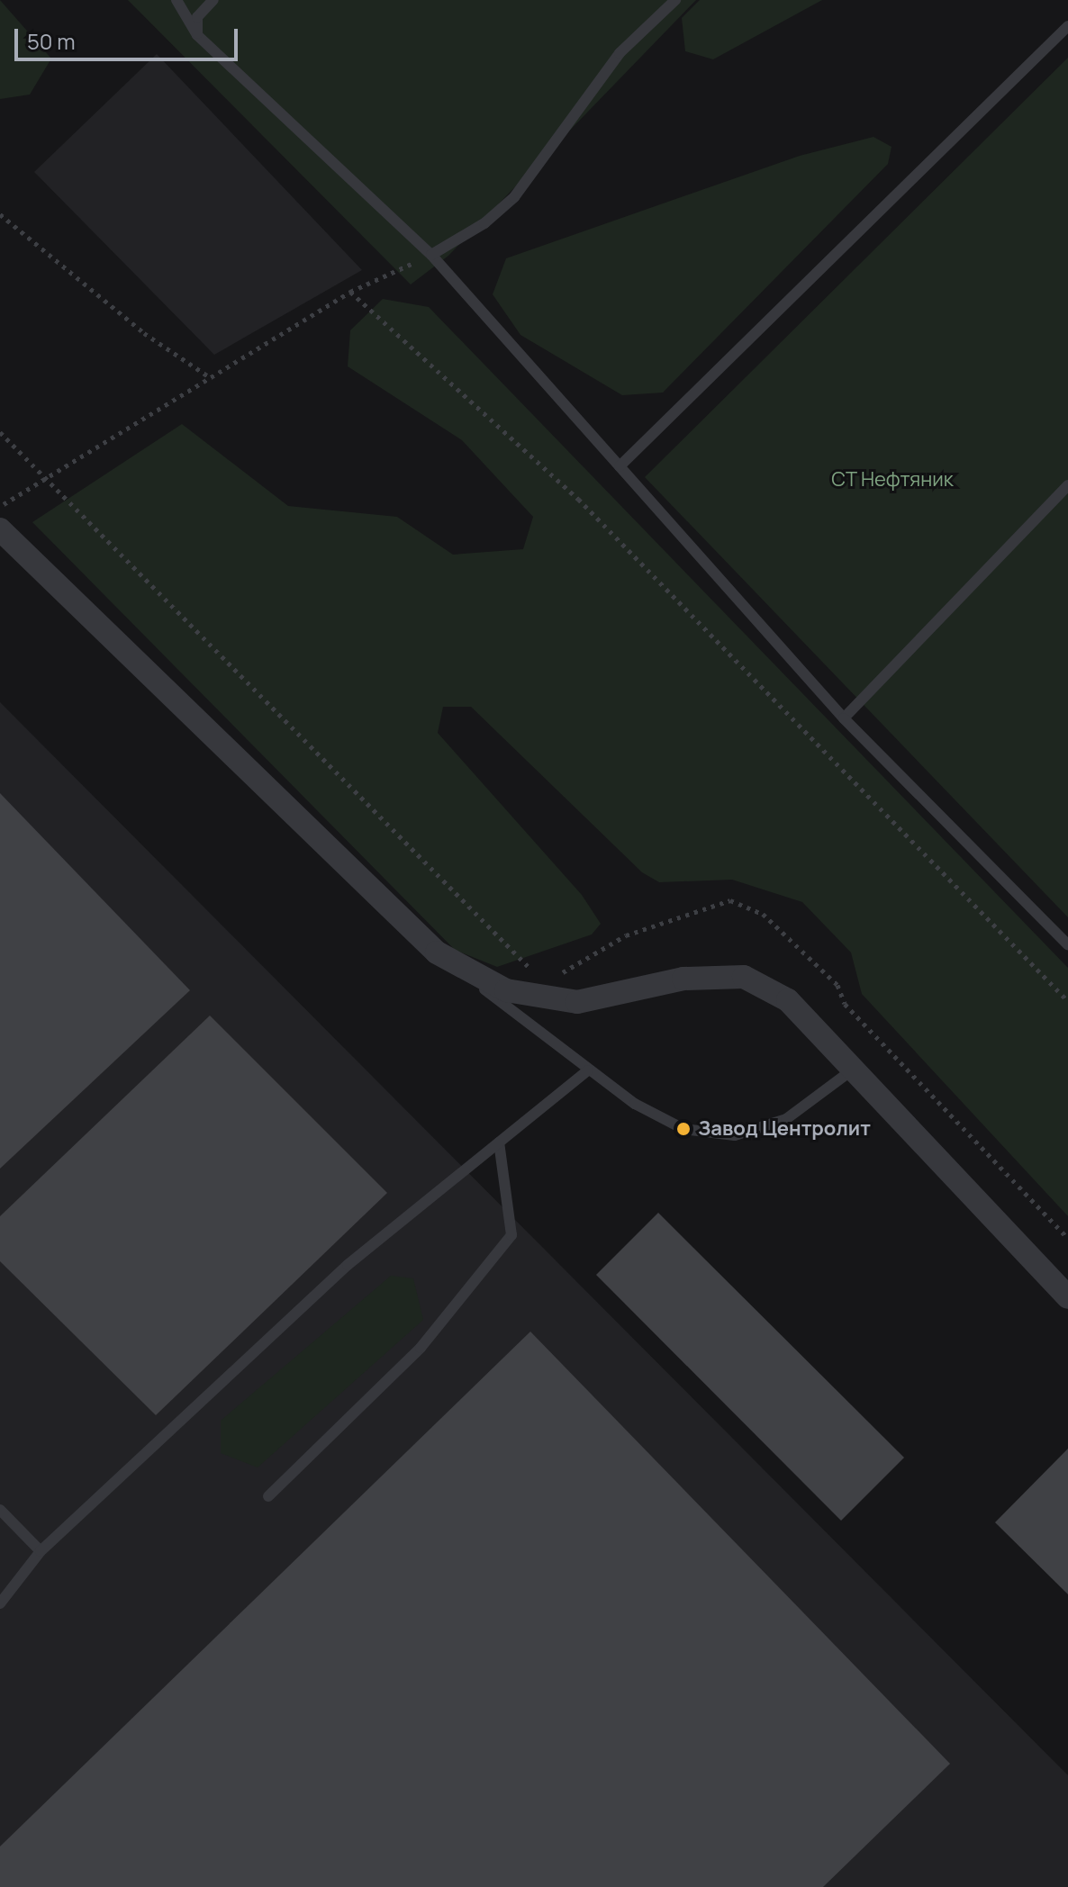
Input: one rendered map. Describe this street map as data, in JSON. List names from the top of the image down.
{
  "parks": ["СТ Нефтяник"],
  "places": ["Завод Центролит"],
  "scale_bar": "50 m"
}
